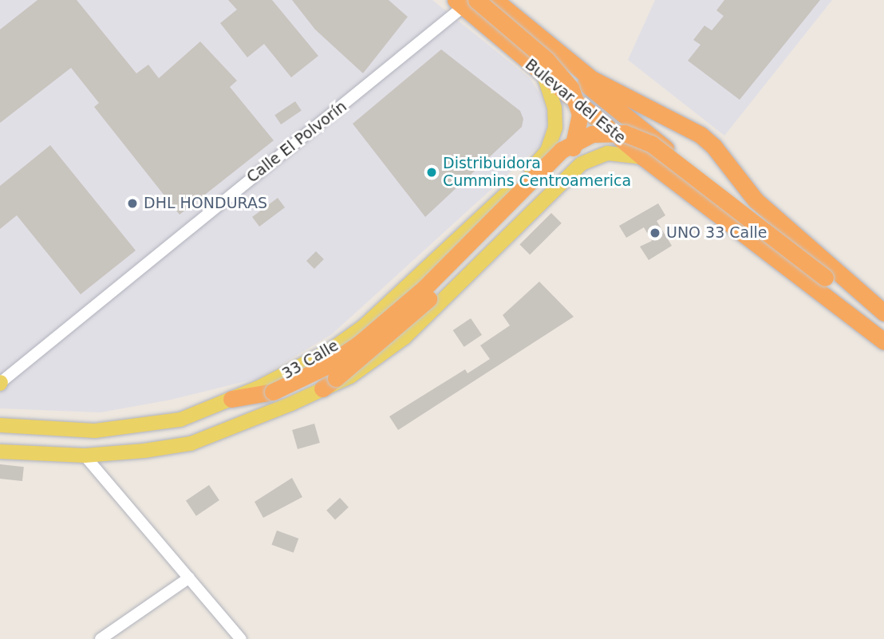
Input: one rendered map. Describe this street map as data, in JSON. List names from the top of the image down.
{
  "streets": {
    "highway": ["Bulevar del Este"],
    "main road": ["33 Calle"],
    "street": ["Calle El Polvorín"]
  },
  "crossings": [
    ["Bulevar del Este", "Calle El Polvorín"],
    ["Bulevar del Este", "33 Calle"]
  ],
  "places": ["Distribuidora Cummins Centroamerica", "DHL HONDURAS", "UNO 33 Calle"]
}
